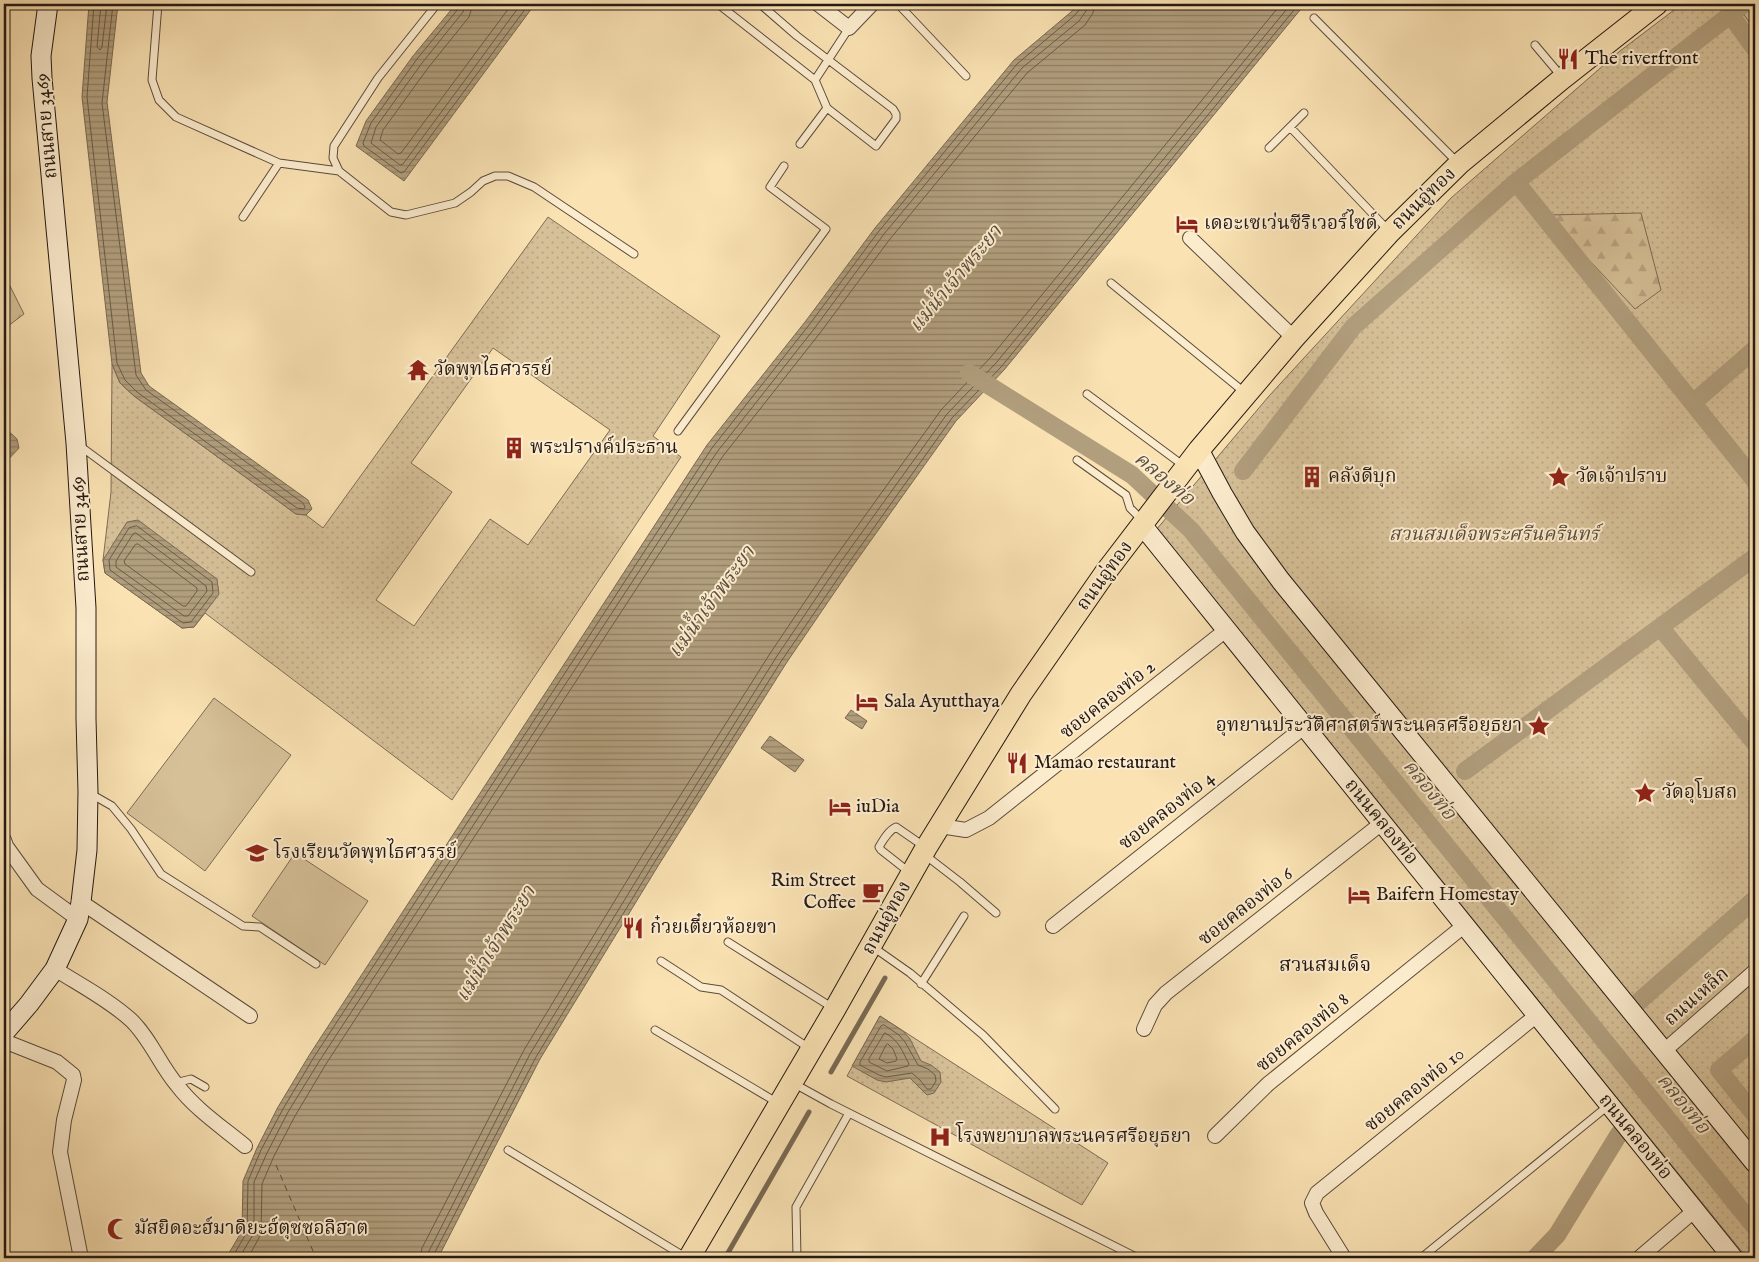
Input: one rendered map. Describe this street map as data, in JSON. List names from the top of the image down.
{
  "streets": {
    "main road": ["ถนนอู่ทอง"],
    "street": [
      "ถนนสาย 3469",
      "ซอยคลองท่อ 2",
      "ซอยคลองท่อ 4",
      "ถนนคลองท่อ",
      "ซอยคลองท่อ 6",
      "ถนนเหล็ก",
      "ซอยคลองท่อ 8",
      "ซอยคลองท่อ 10"
    ]
  },
  "crossings": [
    ["ถนนอู่ทอง", "ซอยคลองท่อ 2"],
    ["ถนนอู่ทอง", "ถนนคลองท่อ"],
    ["ซอยคลองท่อ 2", "ถนนคลองท่อ"],
    ["ซอยคลองท่อ 4", "ถนนคลองท่อ"],
    ["ถนนคลองท่อ", "ซอยคลองท่อ 6"],
    ["ถนนคลองท่อ", "ซอยคลองท่อ 8"],
    ["ถนนคลองท่อ", "ซอยคลองท่อ 10"]
  ],
  "districts": ["สวนสมเด็จ"],
  "water": ["แม่น้ำเจ้าพระยา", "คลองท่อ"],
  "parks": ["สวนสมเด็จพระศรีนครินทร์"],
  "places": {
    "restaurant": ["The riverfront", "Mamao restaurant", "ก๋วยเตี๋ยวห้อยขา"],
    "hotel": [
      "เดอะเซเว่นซีริเวอร์ไซด์",
      "Sala Ayutthaya",
      "iuDia",
      "Baifern Homestay"
    ],
    "temple": ["วัดพุทไธศวรรย์"],
    "building": ["พระปรางค์ประธาน", "คลังดีบุก"],
    "place": ["วัดเจ้าปราบ", "อุทยานประวัติศาสตร์พระนครศรีอยุธยา", "วัดอุโบสถ"],
    "school or university": ["โรงเรียนวัดพุทไธศวรรย์"],
    "cafe": ["Rim Street Coffee"],
    "hospital": ["โรงพยาบาลพระนครศรีอยุธยา"],
    "mosque": ["มัสยิดอะฮ์มาดิยะฮ์ตุซซอลิฮาต"]
  }
}
